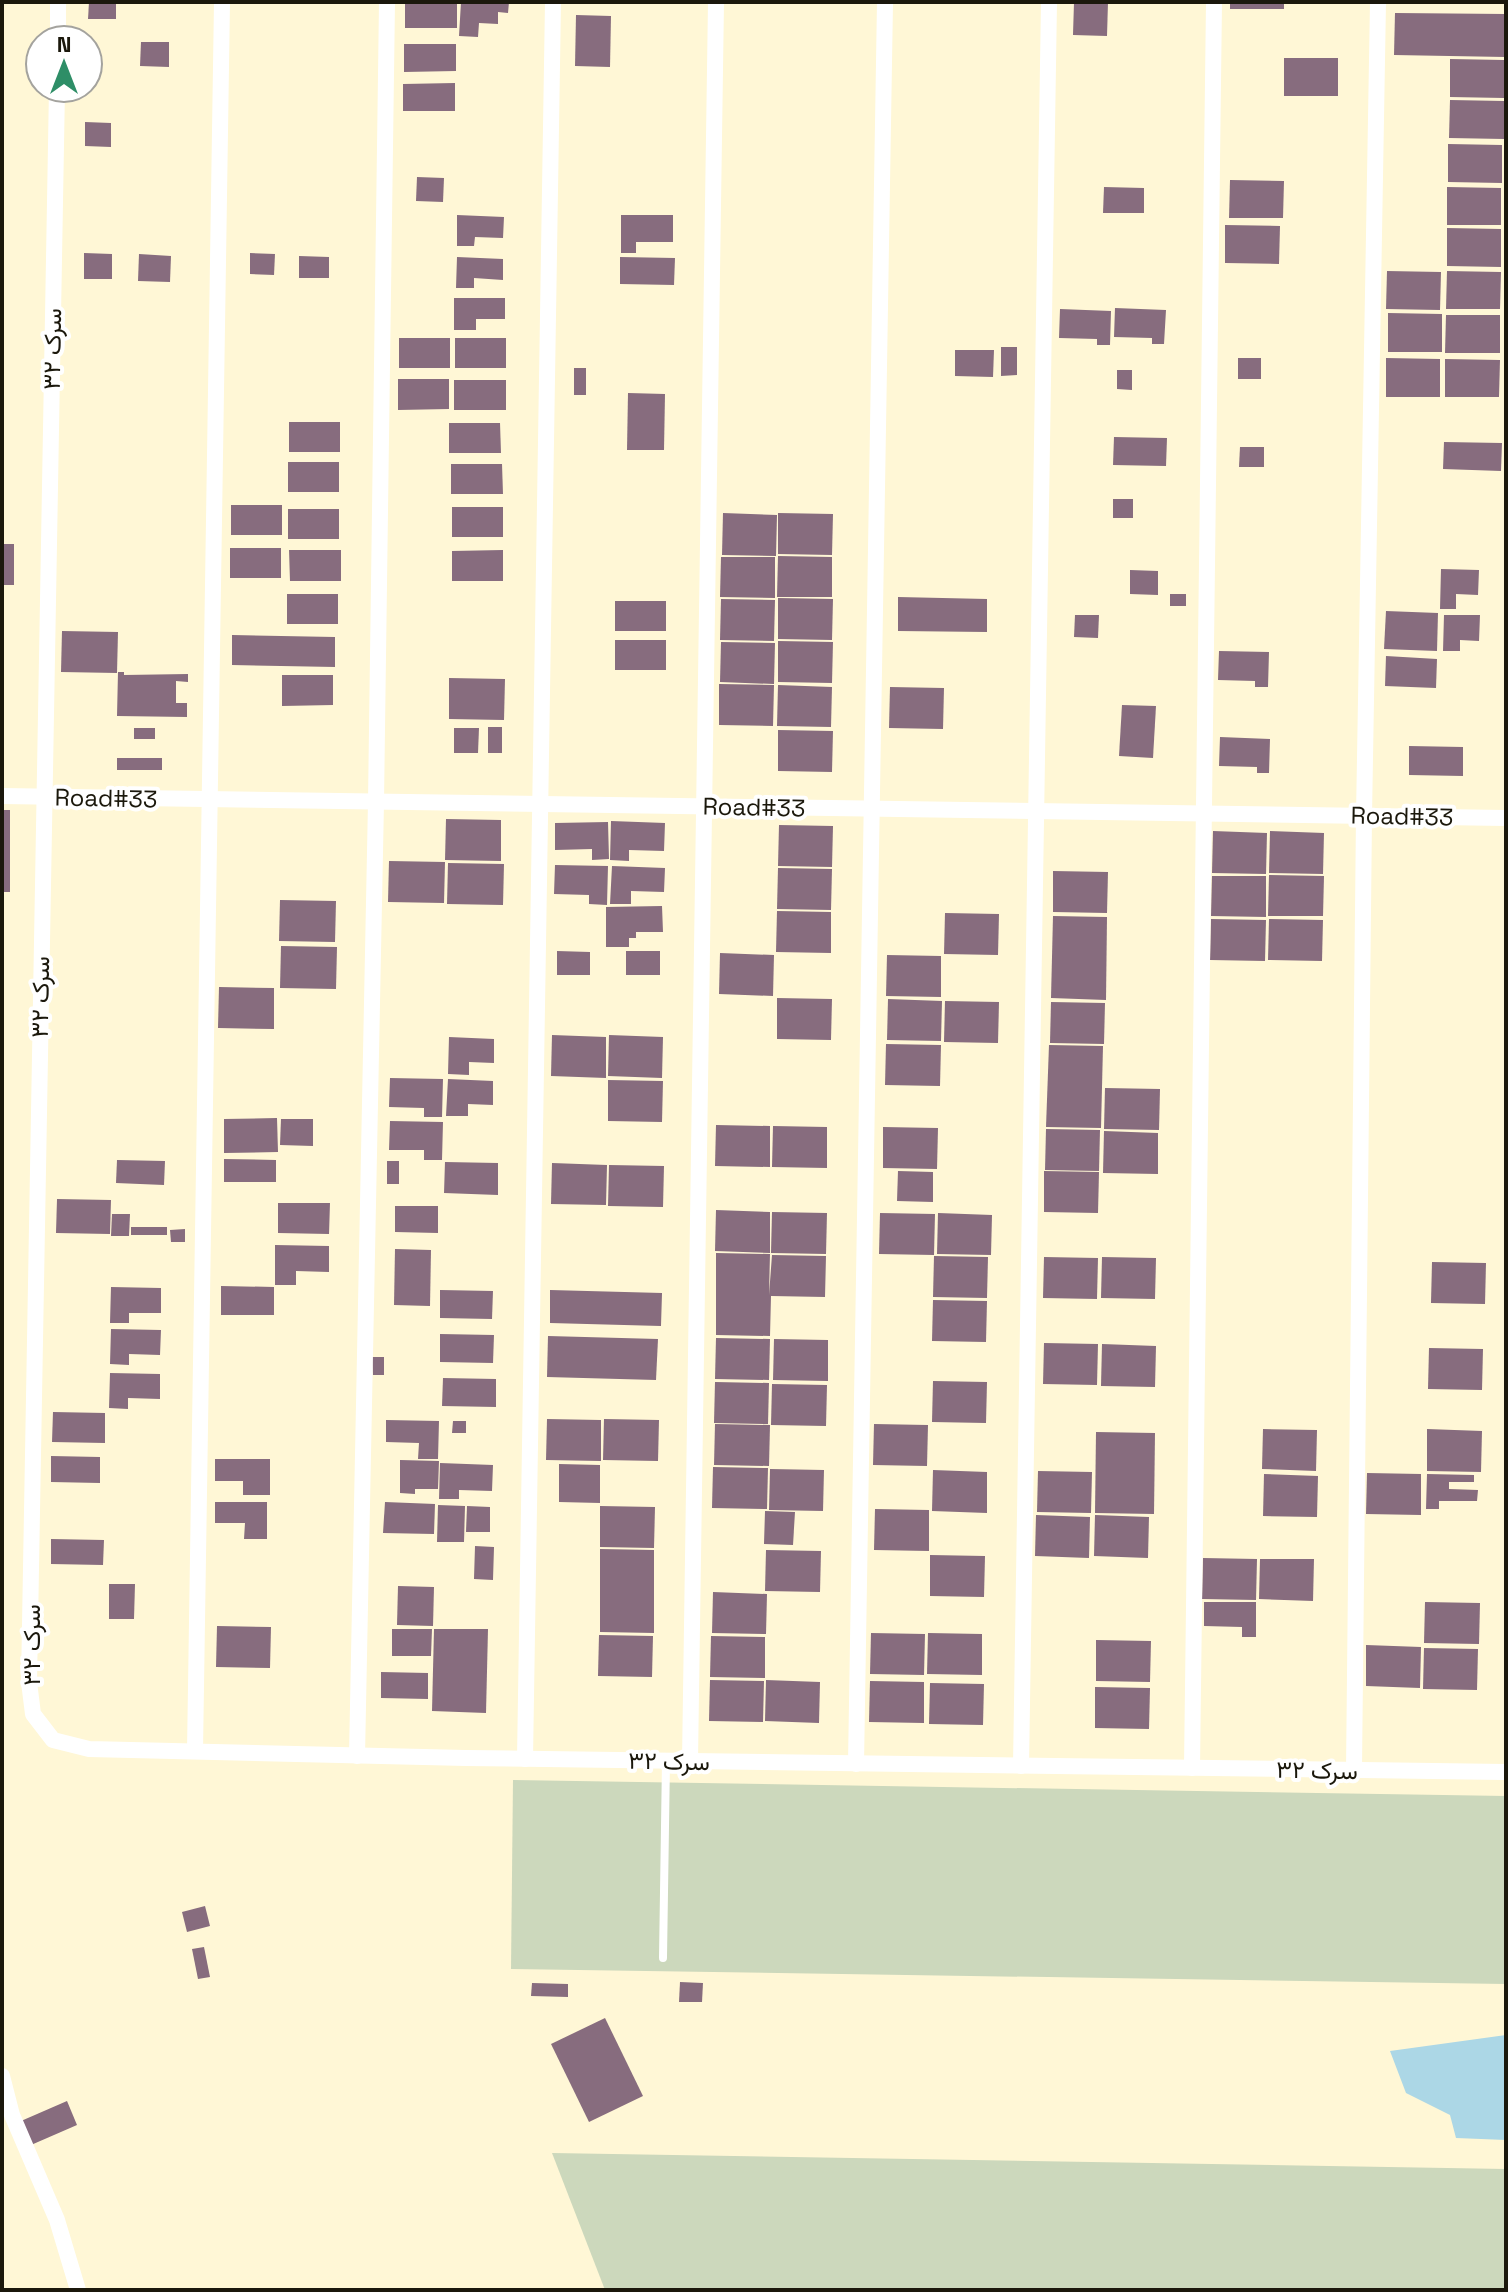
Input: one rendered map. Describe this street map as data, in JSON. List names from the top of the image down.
{
  "streets": {
    "street": ["سرک ۳۲", "Road#33"]
  },
  "crossings": [
    ["سرک ۳۲", "Road#33"]
  ],
  "north": "top"
}
